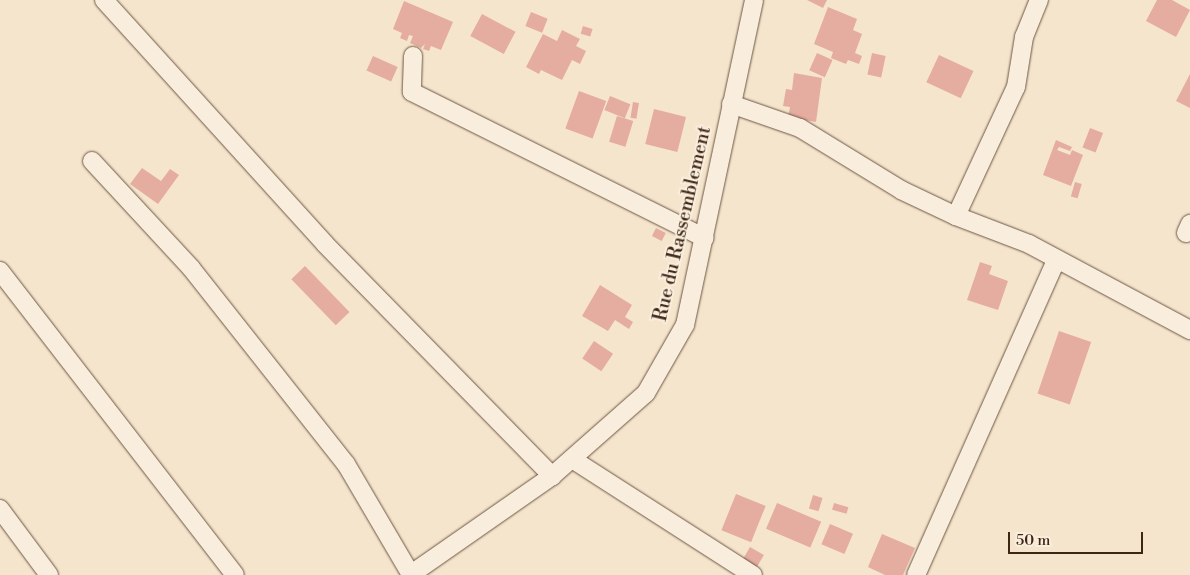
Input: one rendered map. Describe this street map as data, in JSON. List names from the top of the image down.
{
  "streets": {
    "street": ["Rue du Rassemblement"]
  },
  "scale_bar": "50 m"
}
